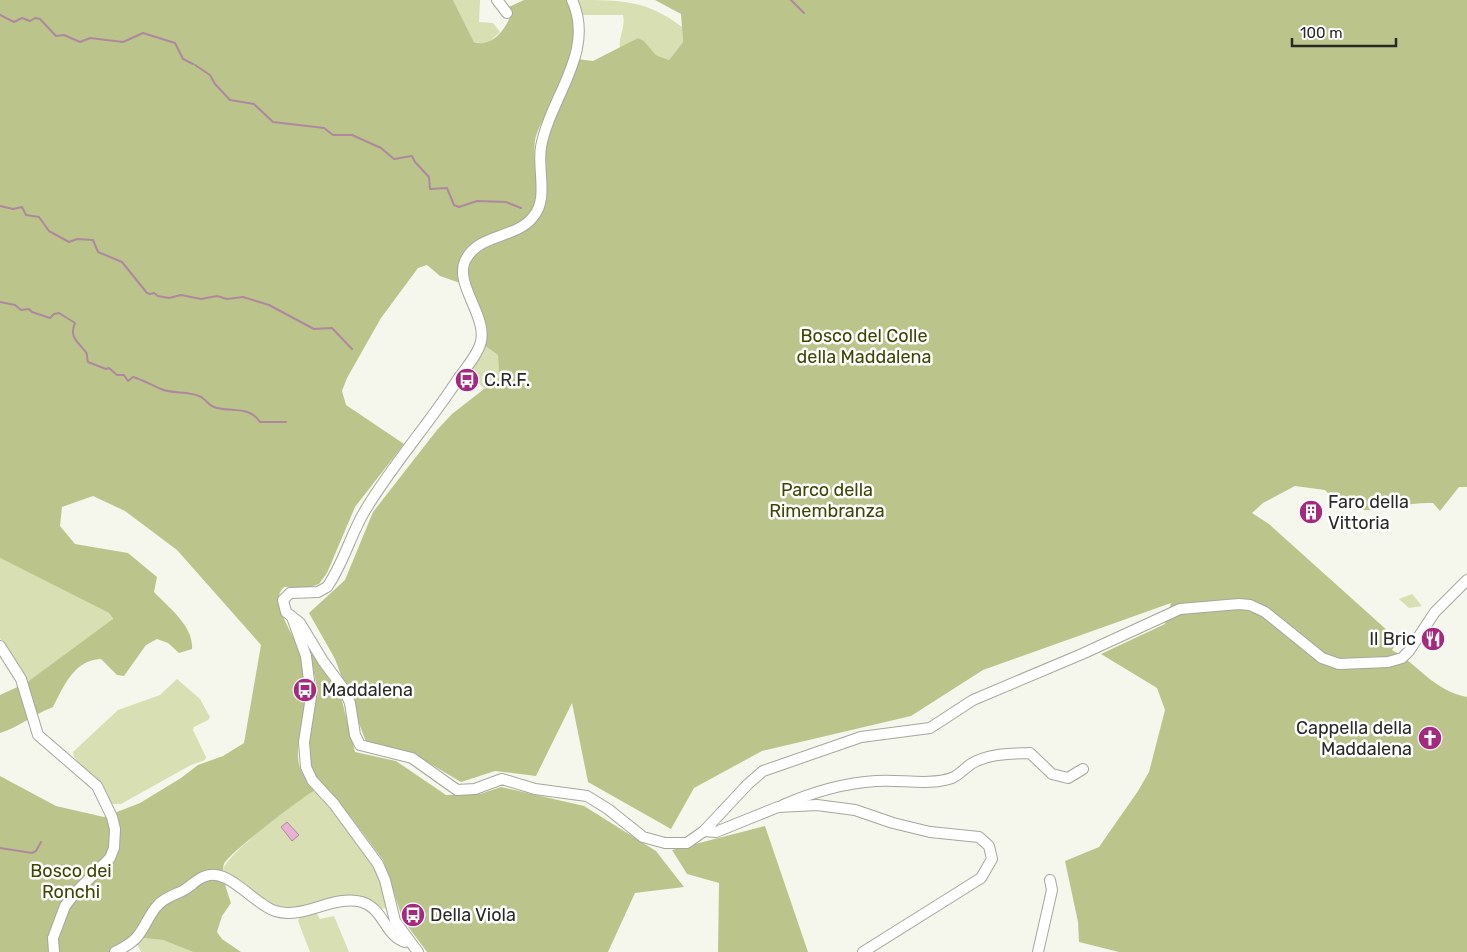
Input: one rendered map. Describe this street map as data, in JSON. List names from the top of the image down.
{
  "parks": ["Bosco del Colle della Maddalena", "Parco della Rimembranza", "Bosco dei Ronchi"],
  "places": {
    "bus stop": ["C.R.F.", "Maddalena", "Della Viola"],
    "building": ["Faro della Vittoria"],
    "restaurant": ["Il Bric"],
    "church": ["Cappella della Maddalena"]
  },
  "scale_bar": "100 m"
}
